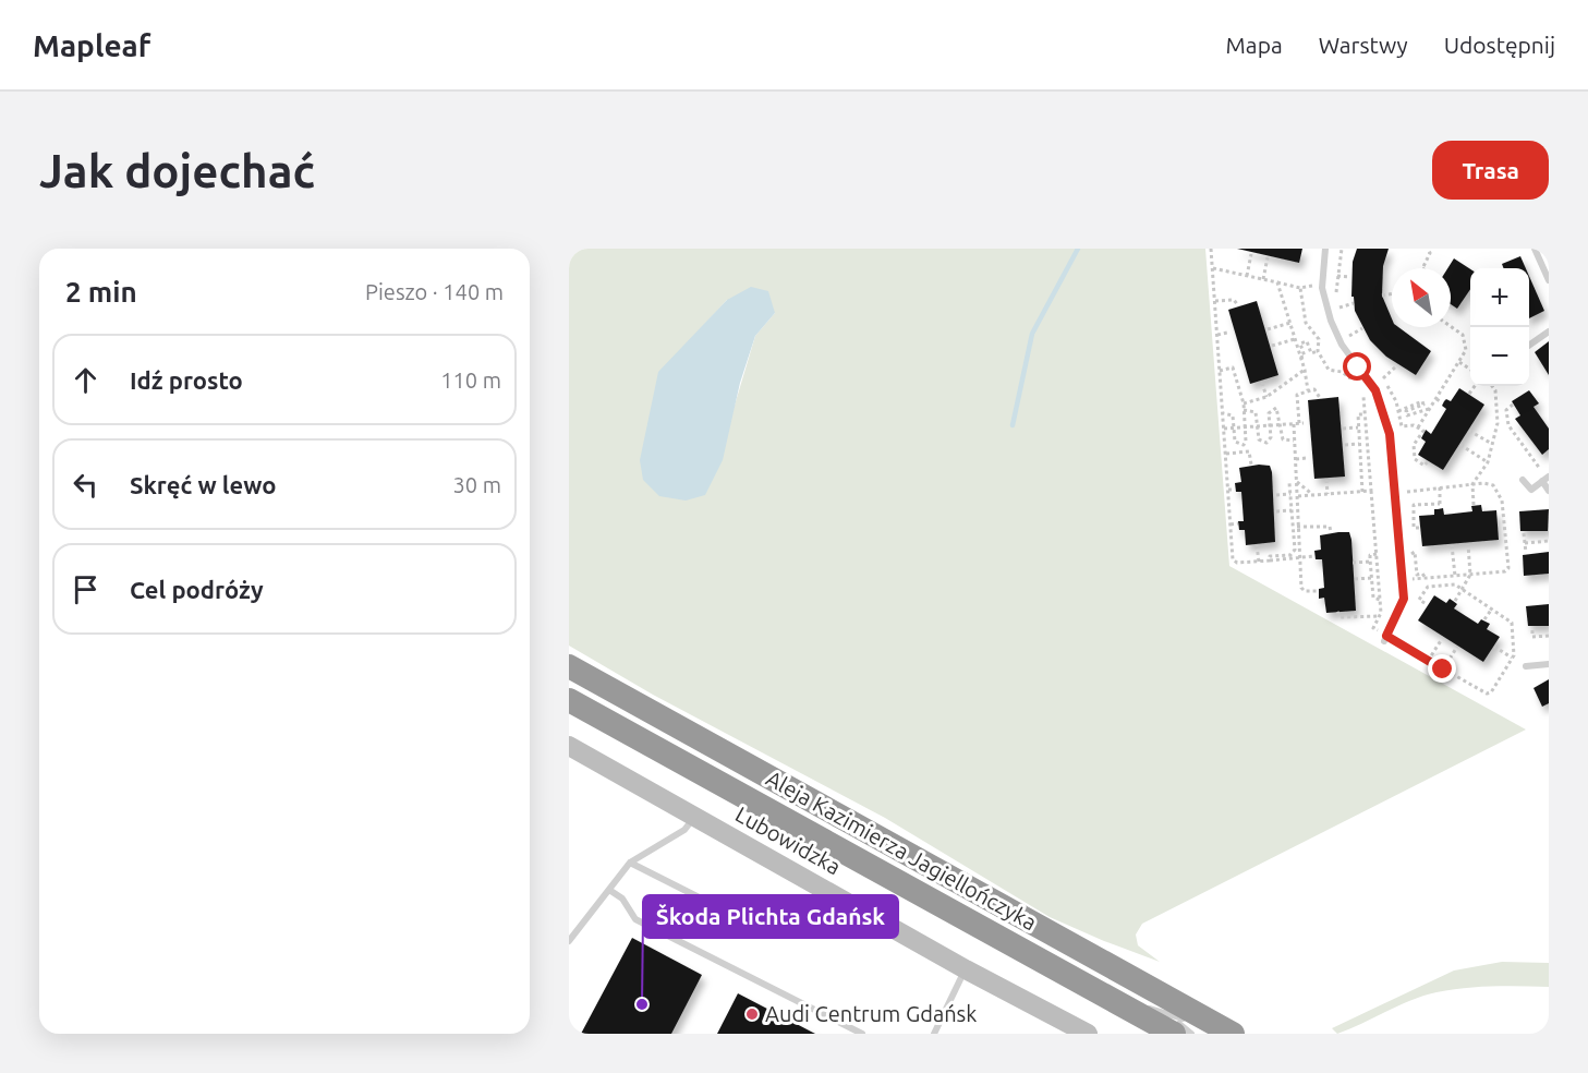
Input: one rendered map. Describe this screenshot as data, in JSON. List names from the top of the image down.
{
  "streets": {
    "highway": ["Aleja Kazimierza Jagiellończyka"],
    "street": ["Lubowidzka"]
  },
  "places": ["Škoda Plichta Gdańsk", "Audi Centrum Gdańsk"],
  "north": "top left",
  "page": {
    "header": "Mapleaf",
    "nav": ["Mapa", "Warstwy", "Udostępnij"],
    "buttons": "Trasa",
    "title": "Jak dojechać",
    "heading": ["2 min", "Pieszo · 140 m"],
    "map_buttons": ["+", "−"],
    "list": [
      ["Idź prosto", "110 m"],
      ["Skręć w lewo", "30 m"],
      "Cel podróży"
    ]
  }
}
